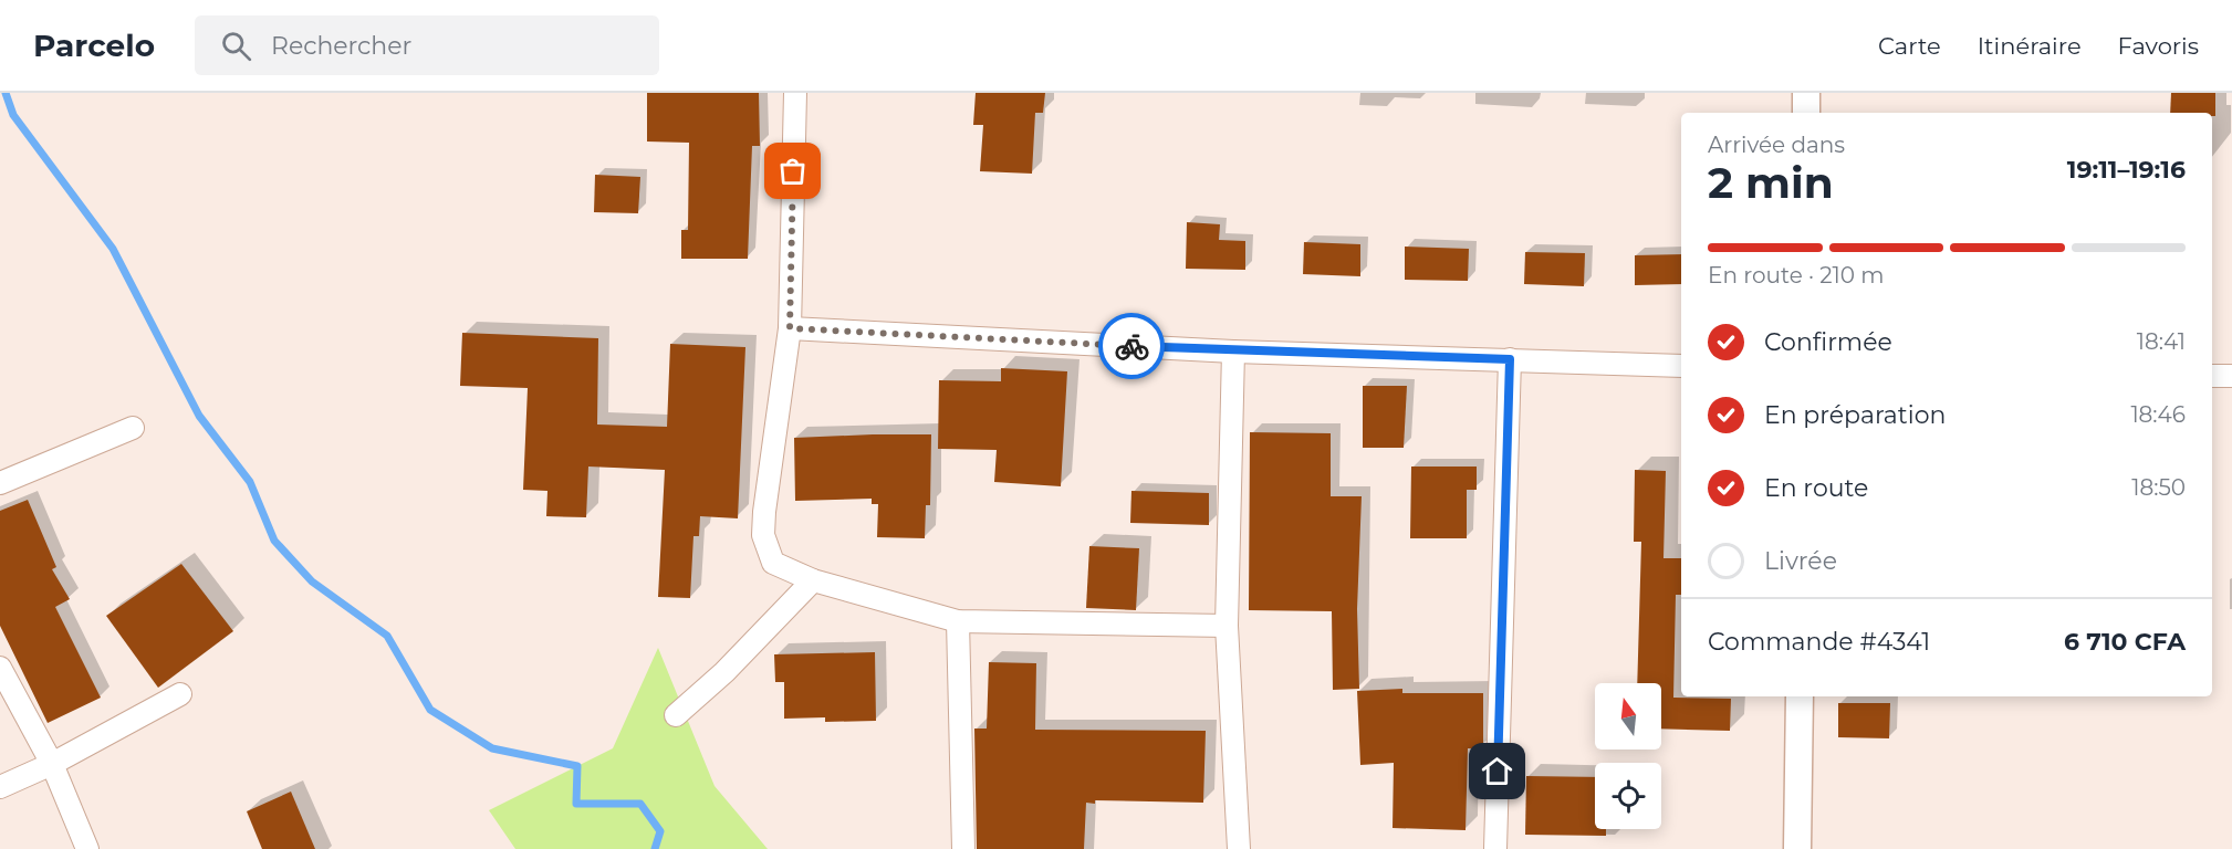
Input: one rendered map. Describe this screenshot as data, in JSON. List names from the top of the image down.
{
  "north": "top",
  "page": {
    "header": "Parcelo",
    "search": "Rechercher",
    "nav": ["Carte", "Itinéraire", "Favoris"],
    "heading": ["2 min", "Arrivée dans", "19:11–19:16"],
    "panel": ["Commande #4341", "6 710 CFA"],
    "bar": "En route · 210 m",
    "list": [
      ["Confirmée", "18:41"],
      ["En préparation", "18:46"],
      ["En route", "18:50"],
      "Livrée"
    ]
  }
}
